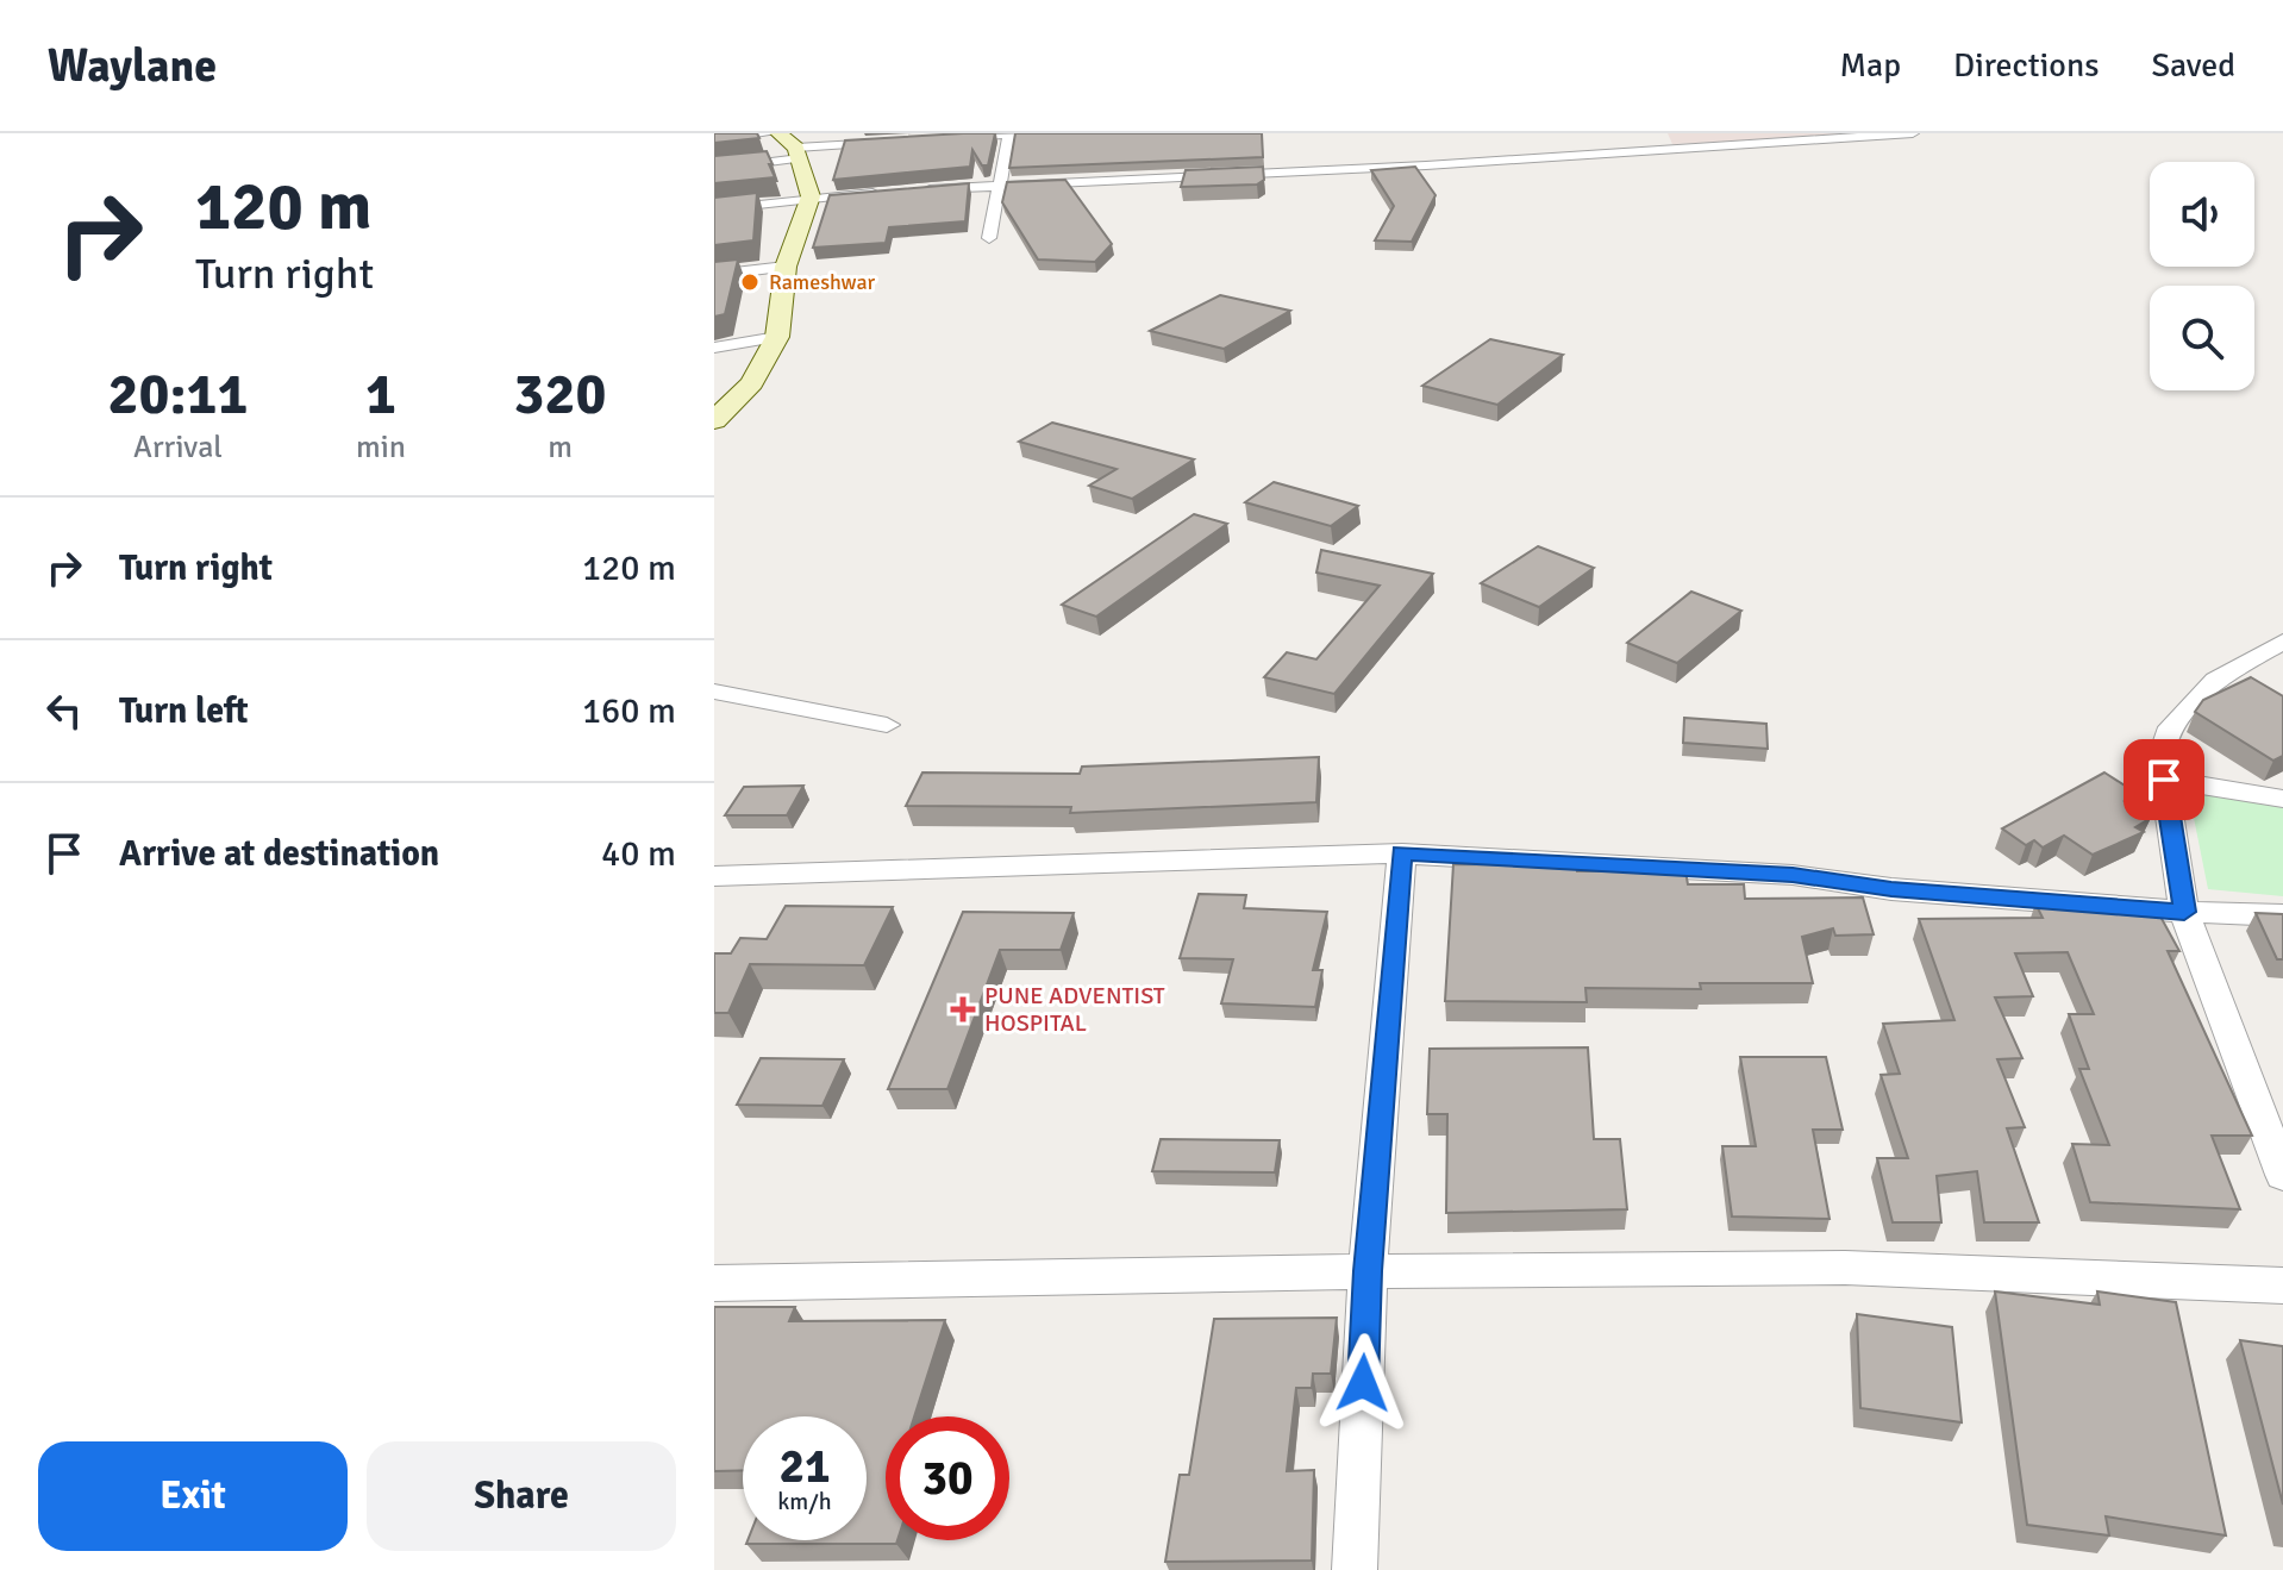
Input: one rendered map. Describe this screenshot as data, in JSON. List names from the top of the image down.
{
  "places": {
    "other": ["Rameshwar"],
    "health": ["PUNE ADVENTIST HOSPITAL"]
  },
  "page": {
    "header": "Waylane",
    "nav": ["Map", "Directions", "Saved"],
    "turn": ["120 m", "Turn right"],
    "eta": [
      "20:11",
      "Arrival",
      "1",
      "min",
      "320",
      "m"
    ],
    "list": [
      {
        "name": "Turn right",
        "value": "120 m"
      },
      {
        "name": "Turn left",
        "value": "160 m"
      },
      {
        "name": "Arrive at destination",
        "value": "40 m"
      }
    ],
    "speed": "21 km/h",
    "limit": "30",
    "buttons": ["Exit", "Share"]
  }
}
